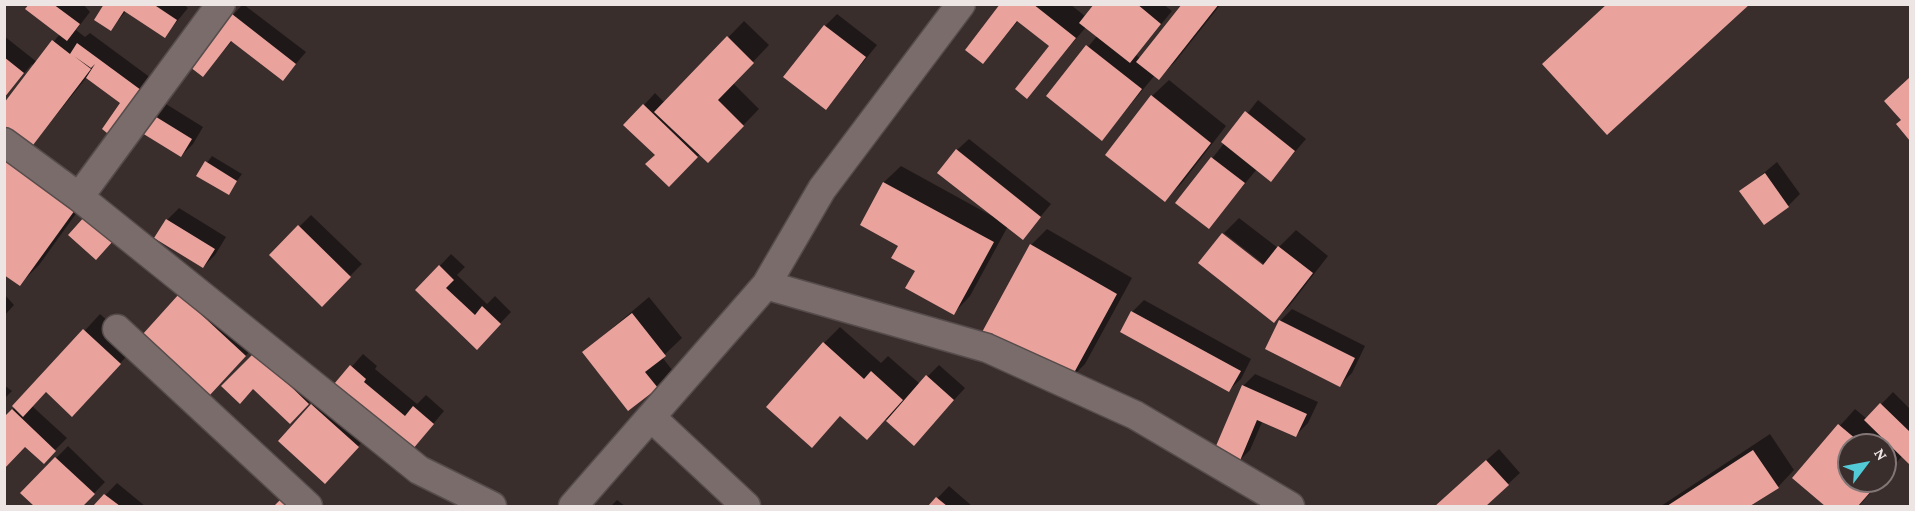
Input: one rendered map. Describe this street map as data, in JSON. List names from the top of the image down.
{
  "north": "top right"
}
